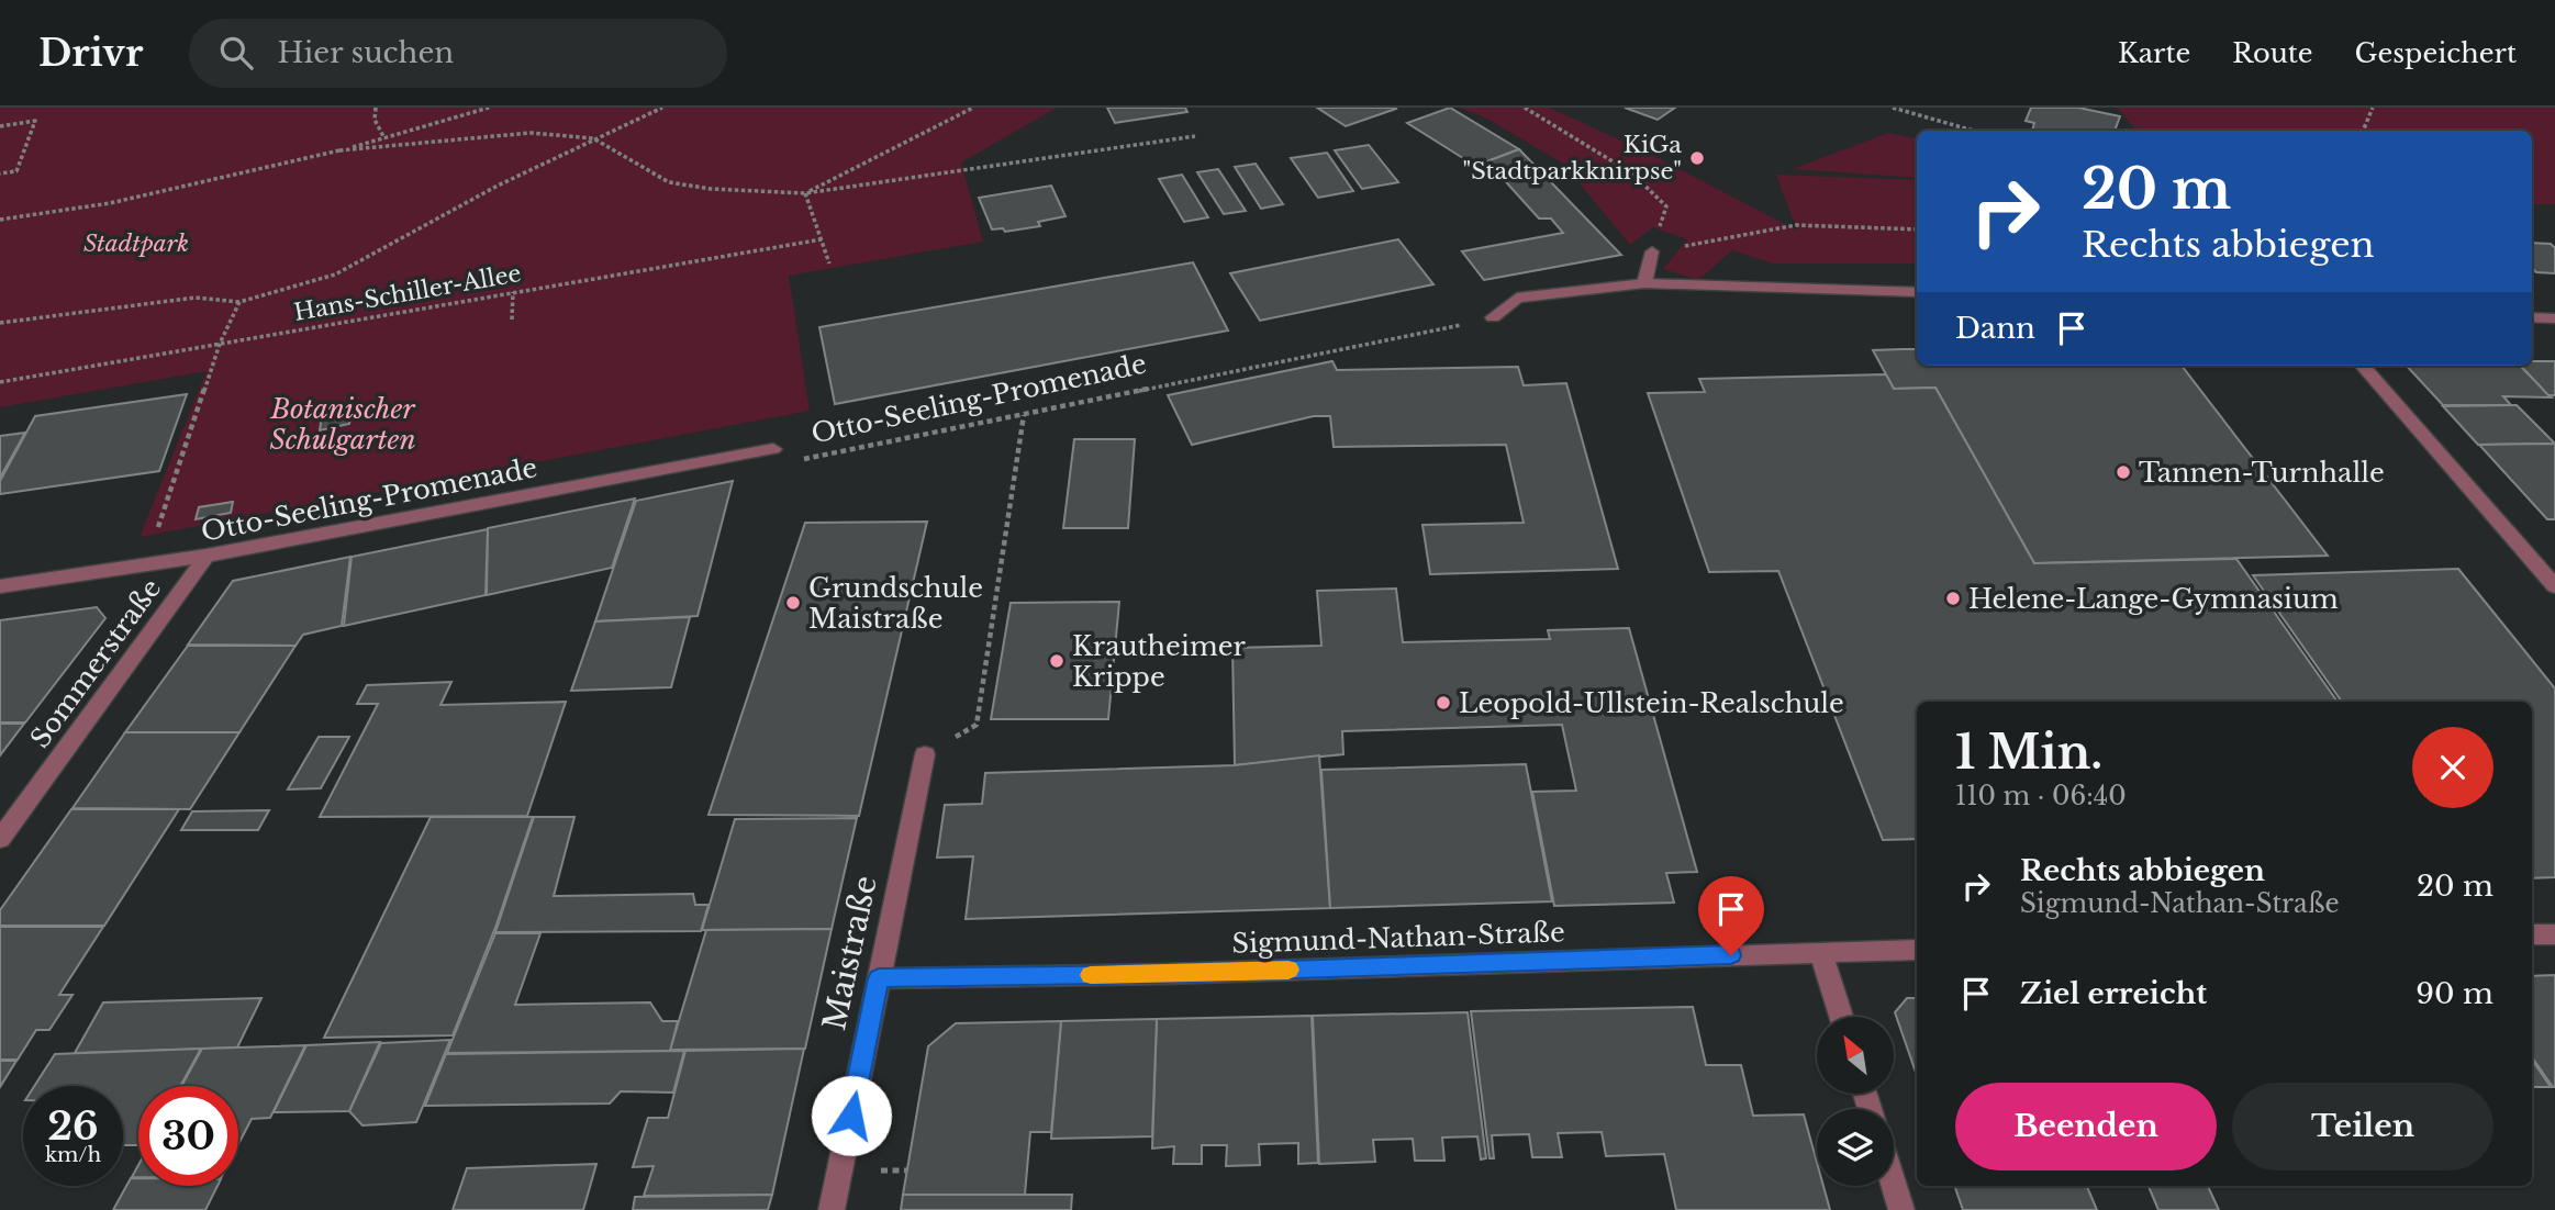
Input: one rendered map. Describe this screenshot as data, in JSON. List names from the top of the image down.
{
  "streets": {
    "street": [
      "Otto-Seeling-Promenade",
      "Sommerstraße",
      "Sigmund-Nathan-Straße",
      "Maistraße"
    ],
    "path": ["Hans-Schiller-Allee"]
  },
  "crossings": [
    ["Otto-Seeling-Promenade", "Sommerstraße"],
    ["Sigmund-Nathan-Straße", "Maistraße"]
  ],
  "parks": ["Stadtpark", "Botanischer Schulgarten"],
  "places": [
    "KiGa \"Stadtparkknirpse\"",
    "Tannen-Turnhalle",
    "Helene-Lange-Gymnasium",
    "Grundschule Maistraße",
    "Krautheimer Krippe",
    "Leopold-Ullstein-Realschule"
  ],
  "north": "top left",
  "page": {
    "header": "Drivr",
    "search": "Hier suchen",
    "nav": ["Karte", "Route", "Gespeichert"],
    "turn": ["20 m", "Rechts abbiegen"],
    "then": "Dann",
    "heading": ["1 Min.", "110 m · 06:40"],
    "list": [
      {
        "name": "Rechts abbiegen",
        "note": "Sigmund-Nathan-Straße",
        "value": "20 m"
      },
      {
        "name": "Ziel erreicht",
        "value": "90 m"
      }
    ],
    "buttons": ["Beenden", "Teilen"],
    "speed": "26 km/h",
    "limit": "30"
  }
}
